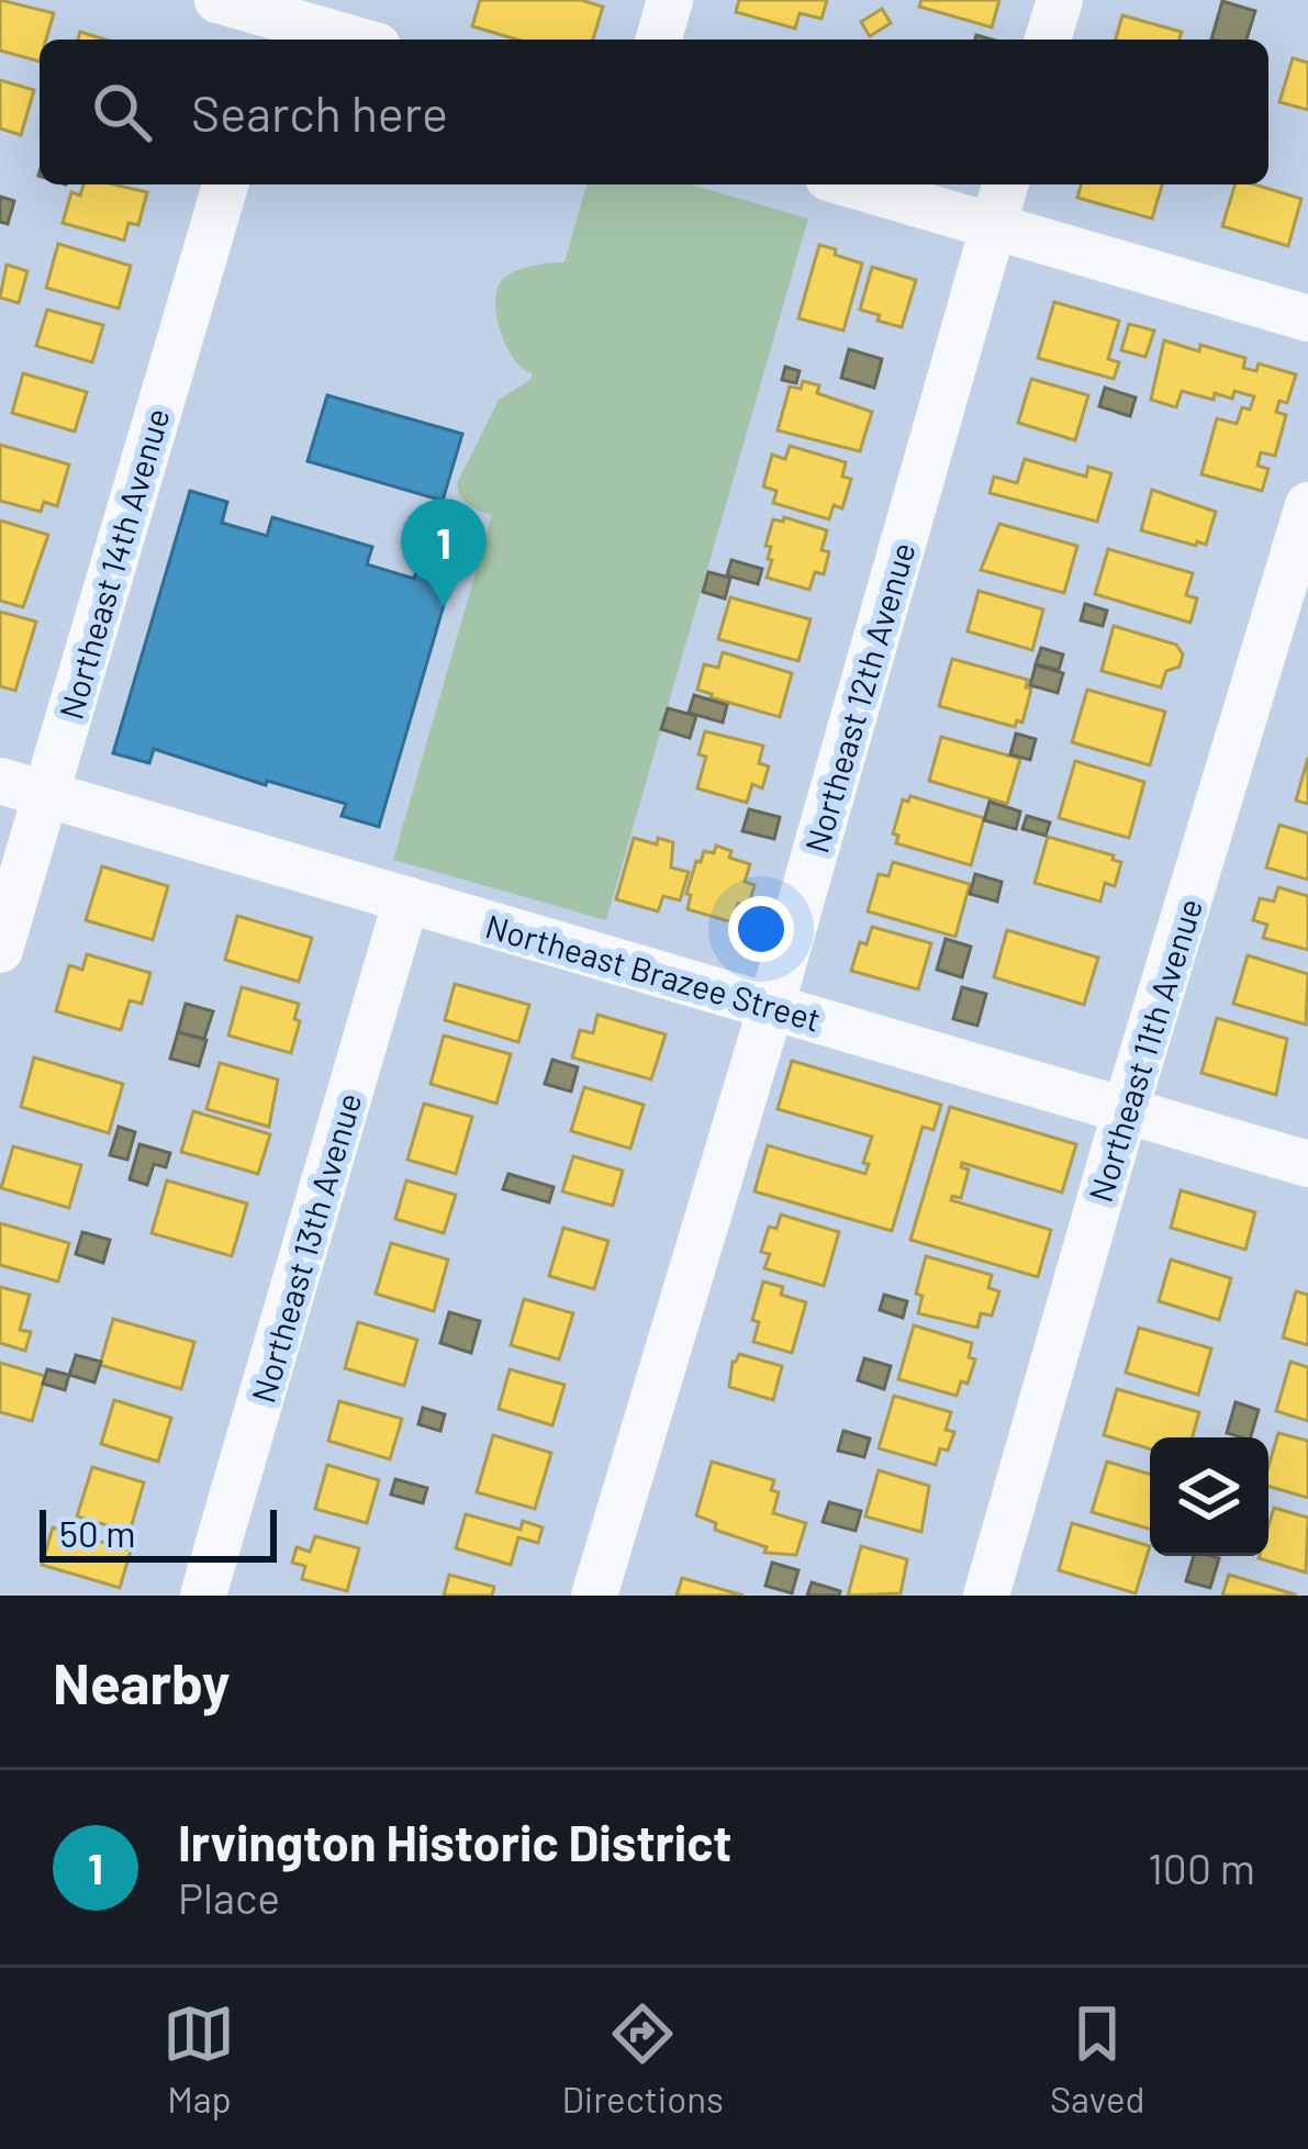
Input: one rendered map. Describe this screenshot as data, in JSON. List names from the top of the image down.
{
  "streets": {
    "street": [
      "Northeast 14th Avenue",
      "Northeast 12th Avenue",
      "Northeast Brazee Street",
      "Northeast 11th Avenue",
      "Northeast 13th Avenue"
    ]
  },
  "crossings": [
    ["Northeast 14th Avenue", "Northeast Brazee Street"],
    ["Northeast 12th Avenue", "Northeast Brazee Street"],
    ["Northeast Brazee Street", "Northeast 11th Avenue"],
    ["Northeast Brazee Street", "Northeast 13th Avenue"]
  ],
  "scale_bar": "50 m",
  "page": {
    "search": "Search here",
    "pins": "1",
    "scale": "50 m",
    "heading": "Nearby",
    "list": [
      {
        "mark": "1",
        "name": "Irvington Historic District",
        "note": "Place",
        "value": "100 m"
      }
    ],
    "nav": ["Map", "Directions", "Saved"]
  }
}
